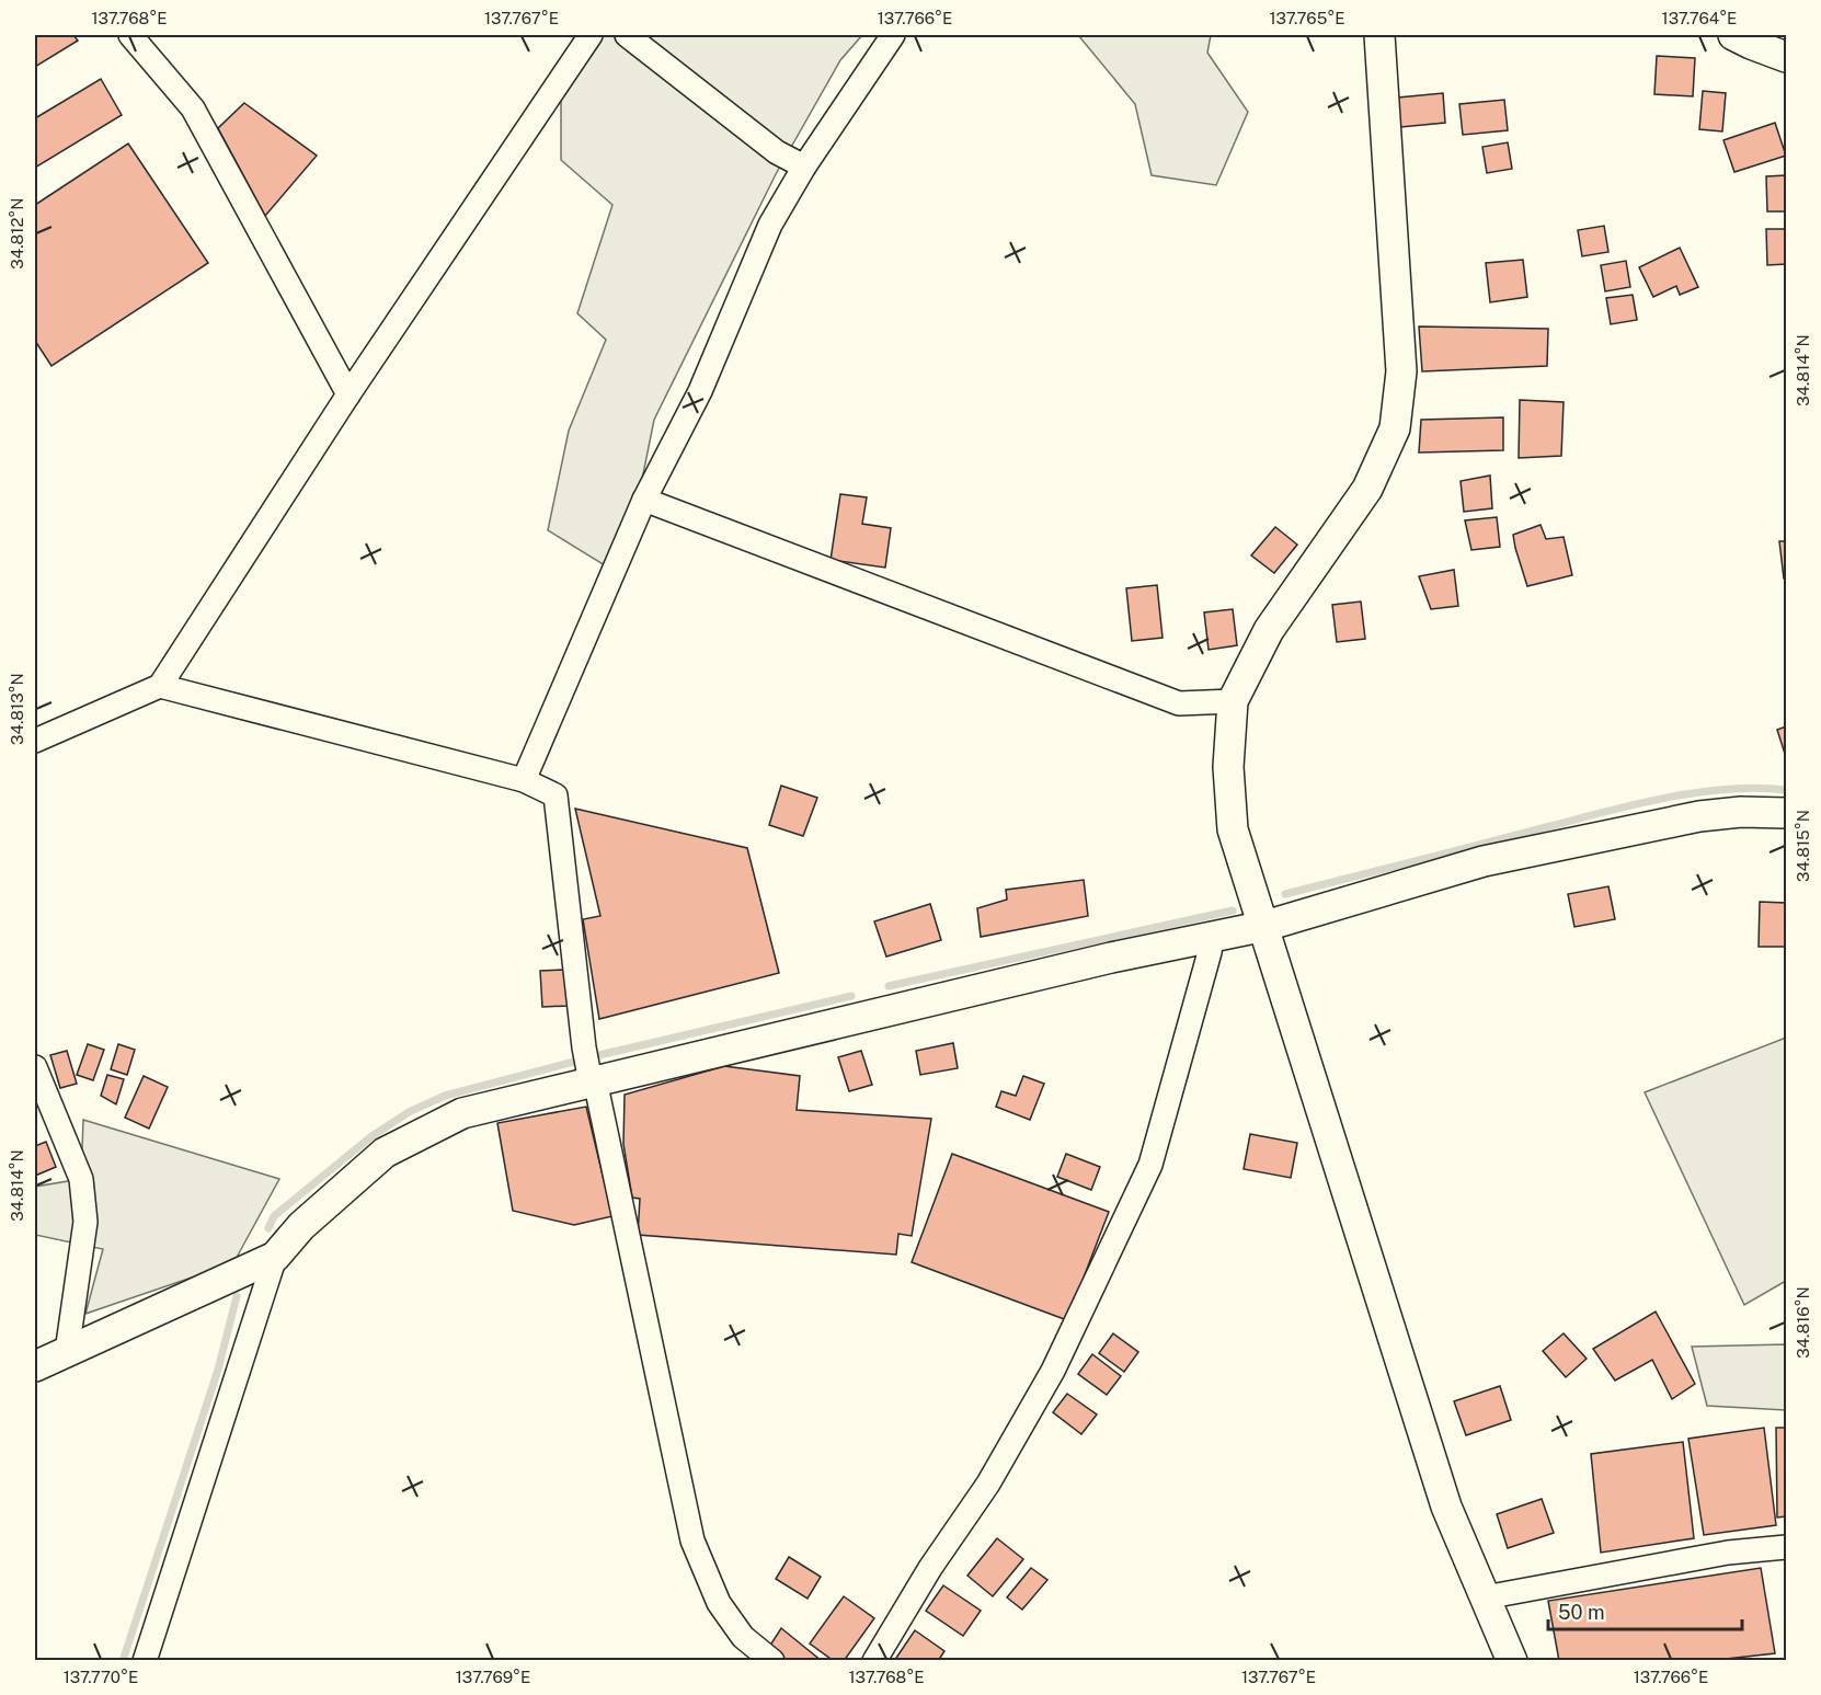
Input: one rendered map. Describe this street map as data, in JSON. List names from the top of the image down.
{
  "scale_bar": "50 m",
  "coordinates": [
    "137.768°E",
    "137.767°E",
    "137.766°E",
    "137.765°E",
    "137.764°E",
    "34.812°N",
    "34.814°N",
    "34.813°N",
    "34.815°N",
    "34.816°N",
    "137.770°E",
    "137.769°E"
  ]
}
